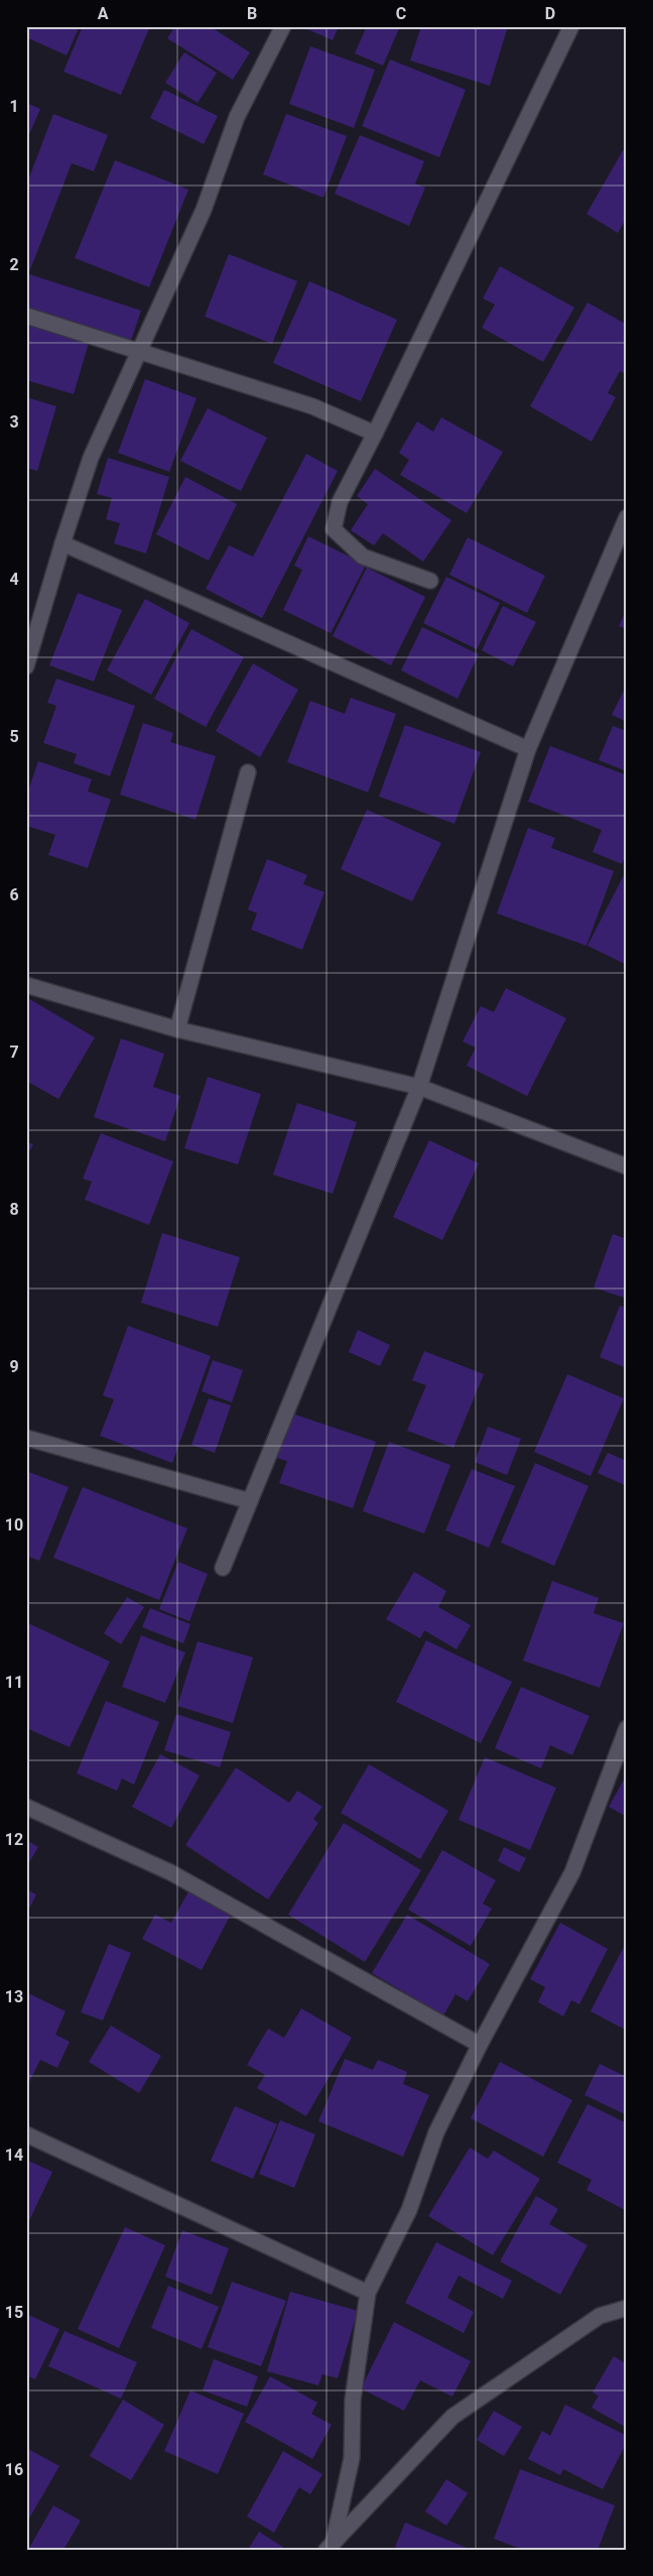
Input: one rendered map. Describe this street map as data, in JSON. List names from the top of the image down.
{
  "grid": {
    "columns": [
      "A",
      "B",
      "C",
      "D"
    ],
    "rows": [
      "1",
      "2",
      "3",
      "4",
      "5",
      "6",
      "7",
      "8",
      "9",
      "10",
      "11",
      "12",
      "13",
      "14",
      "15",
      "16"
    ]
  }
}
